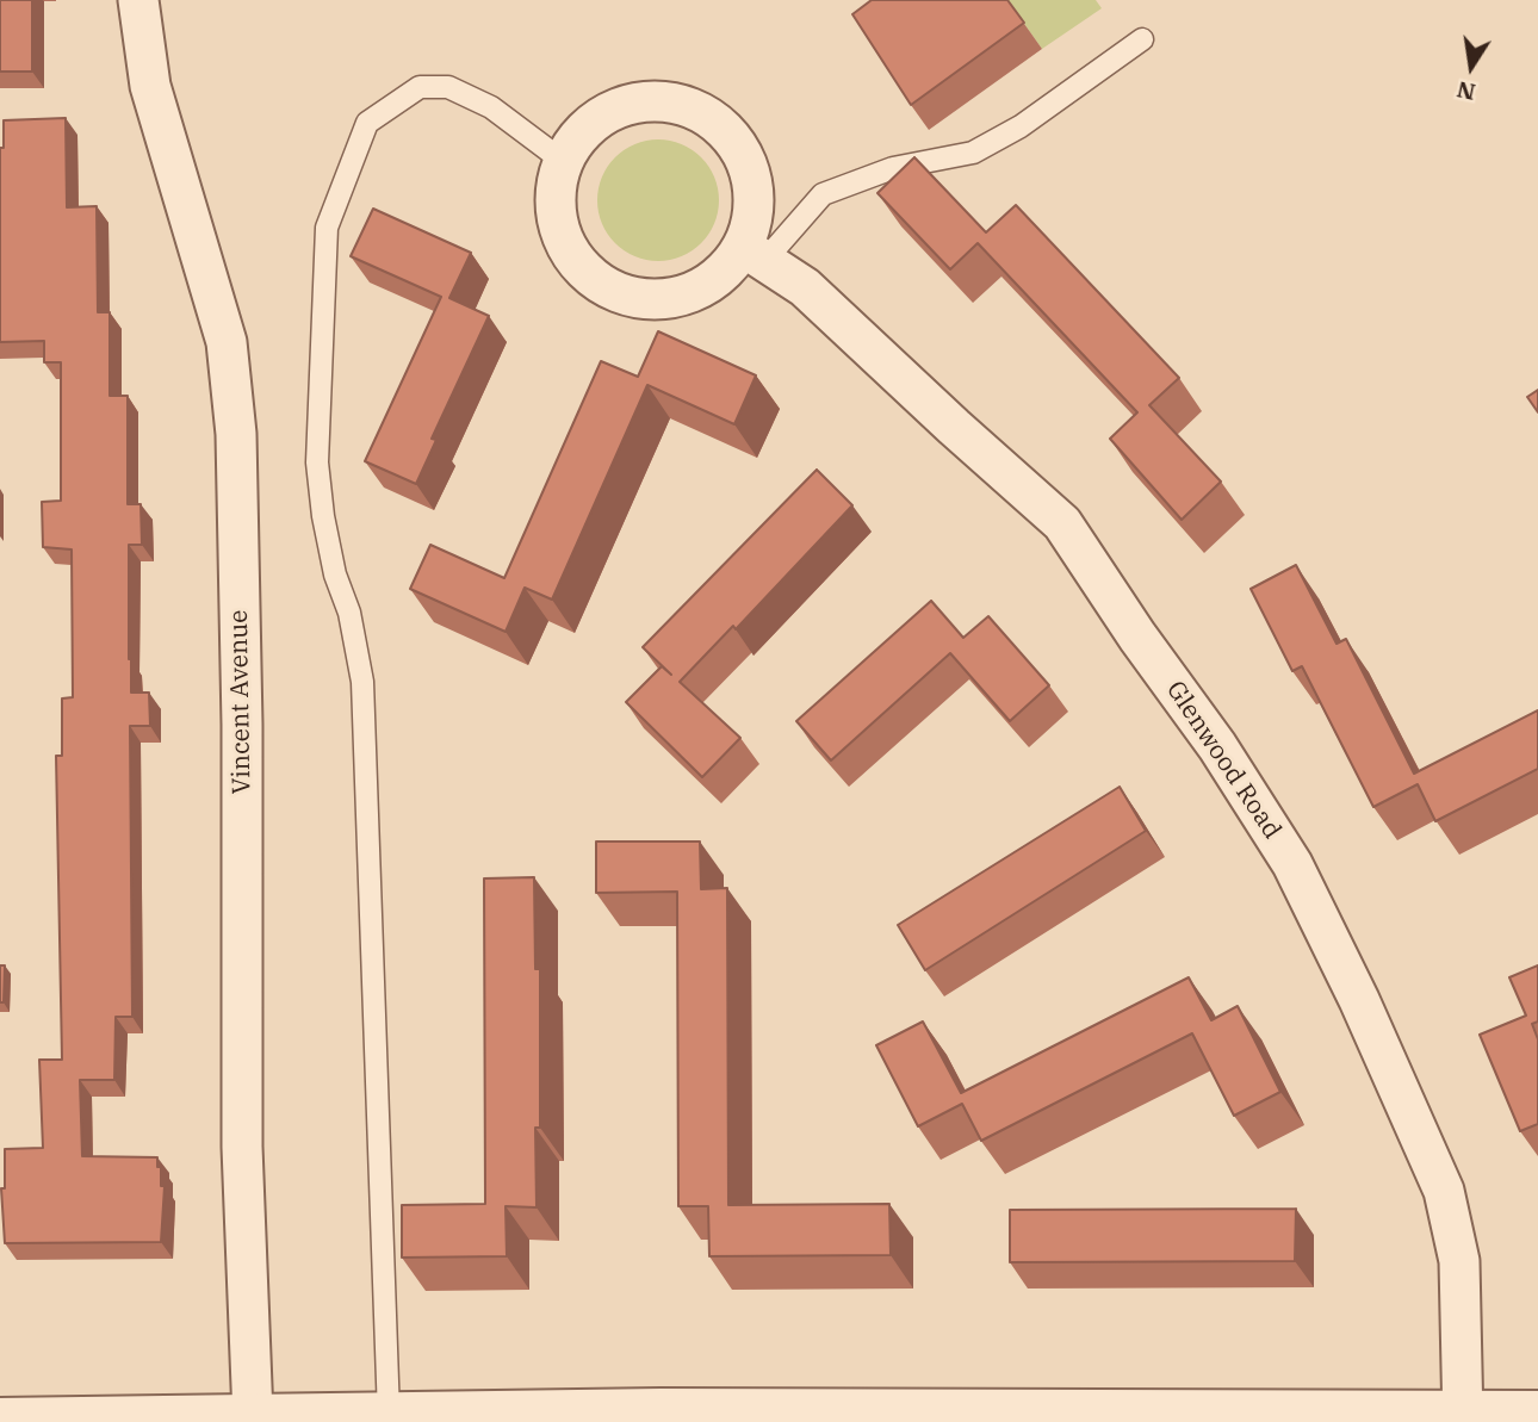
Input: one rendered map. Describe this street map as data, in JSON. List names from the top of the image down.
{
  "streets": {
    "street": ["Vincent Avenue", "Glenwood Road"]
  },
  "north": "bottom"
}
